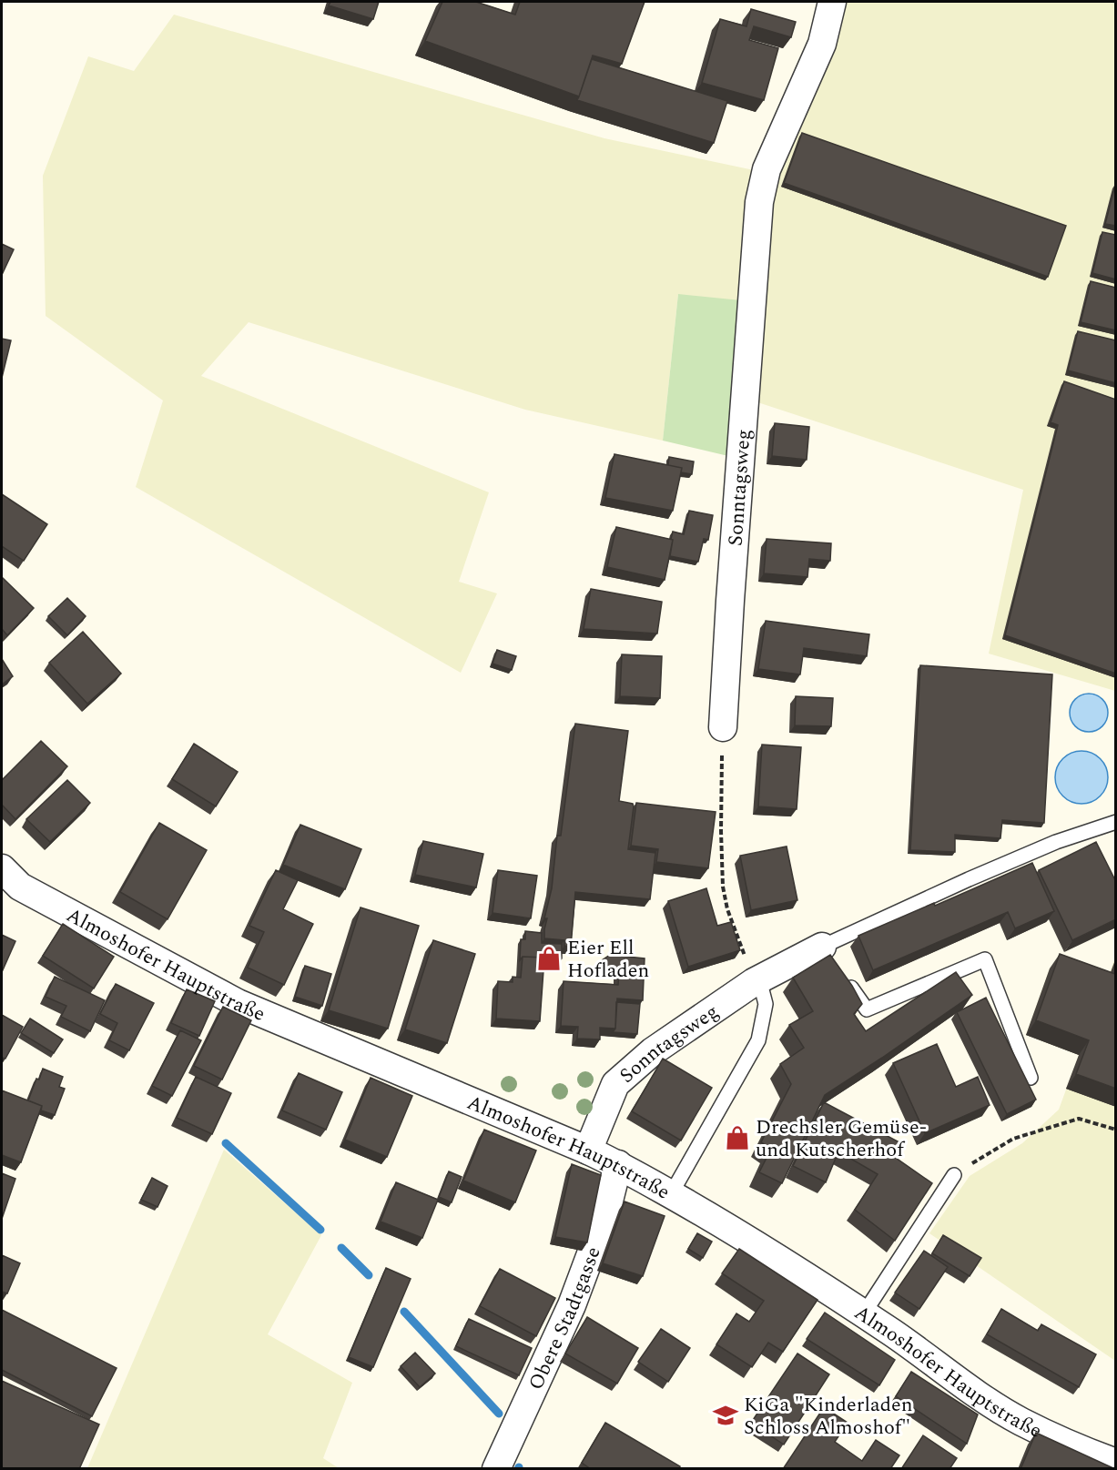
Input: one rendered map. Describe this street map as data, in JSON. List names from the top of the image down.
{
  "streets": {
    "street": ["Sonntagsweg", "Almoshofer Hauptstraße", "Obere Stadtgasse"]
  },
  "crossings": [
    ["Sonntagsweg", "Almoshofer Hauptstraße"],
    ["Almoshofer Hauptstraße", "Obere Stadtgasse"]
  ],
  "places": {
    "shop": ["Eier Ell Hofladen", "Drechsler Gemüse- und Kutscherhof"],
    "school or university": ["KiGa \"Kinderladen Schloss Almoshof\""]
  }
}
